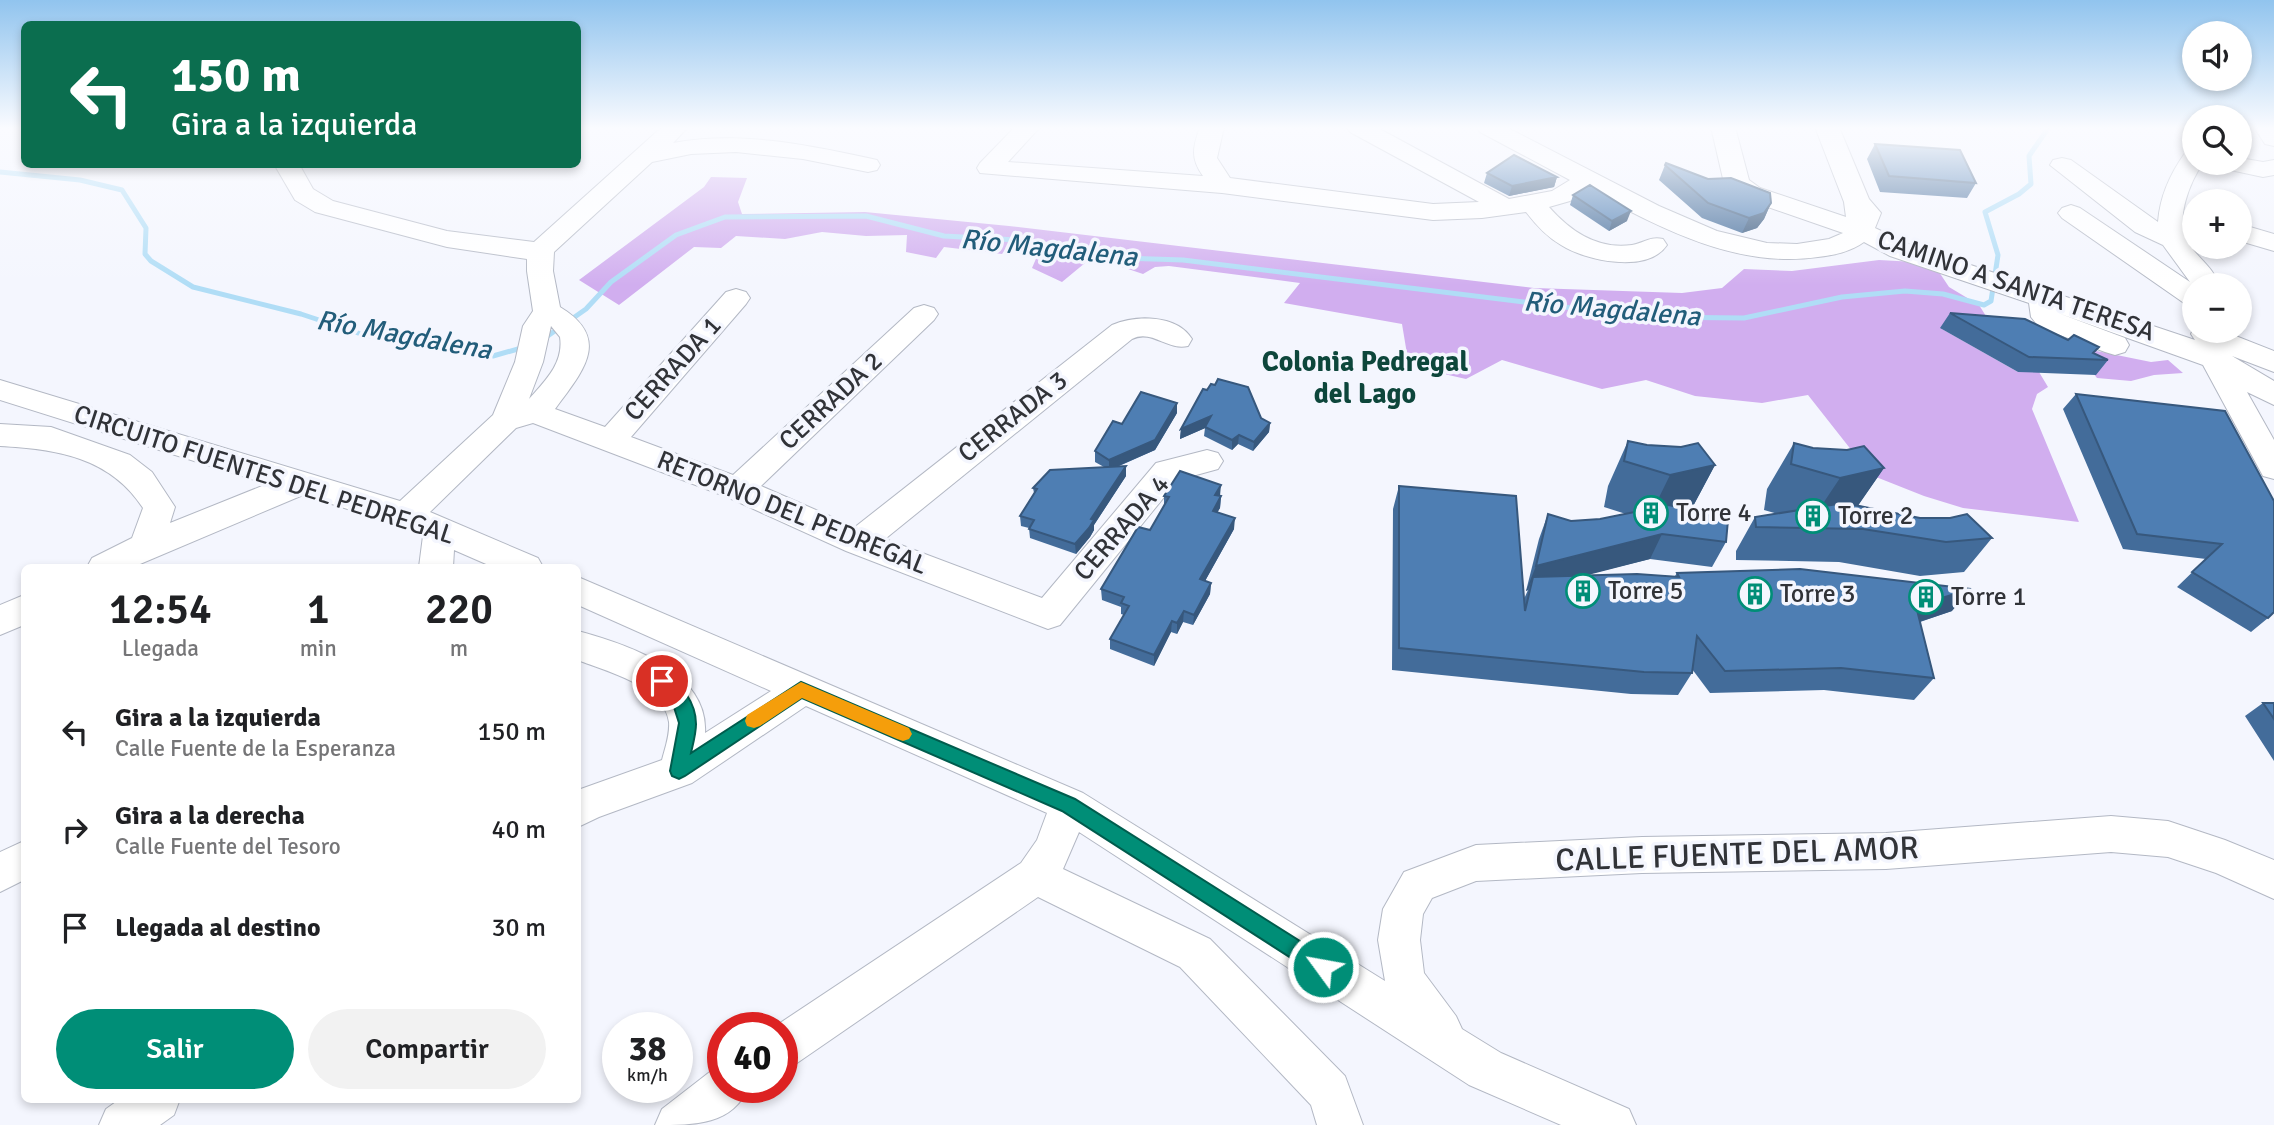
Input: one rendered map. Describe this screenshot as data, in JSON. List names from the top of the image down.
{
  "streets": {
    "street": [
      "CAMINO A SANTA TERESA",
      "CERRADA 1",
      "CERRADA 2",
      "CERRADA 3",
      "CIRCUITO FUENTES DEL PEDREGAL",
      "RETORNO DEL PEDREGAL",
      "CERRADA 4",
      "CALLE FUENTE DEL AMOR"
    ]
  },
  "crossings": [
    ["CERRADA 1", "RETORNO DEL PEDREGAL"],
    ["CERRADA 2", "RETORNO DEL PEDREGAL"],
    ["CERRADA 3", "RETORNO DEL PEDREGAL"],
    ["RETORNO DEL PEDREGAL", "CERRADA 4"]
  ],
  "districts": ["Colonia Pedregal del Lago"],
  "water": ["Río Magdalena"],
  "places": {
    "building": [
      "Torre 4",
      "Torre 2",
      "Torre 5",
      "Torre 3",
      "Torre 1"
    ]
  },
  "page": {
    "map_buttons": ["+", "−"],
    "turn": ["150 m", "Gira a la izquierda"],
    "eta": [
      "12:54",
      "Llegada",
      "1",
      "min",
      "220",
      "m"
    ],
    "list": [
      {
        "name": "Gira a la izquierda",
        "note": "Calle Fuente de la Esperanza",
        "value": "150 m"
      },
      {
        "name": "Gira a la derecha",
        "note": "Calle Fuente del Tesoro",
        "value": "40 m"
      },
      {
        "name": "Llegada al destino",
        "value": "30 m"
      }
    ],
    "buttons": ["Salir", "Compartir"],
    "speed": "38 km/h",
    "limit": "40"
  }
}
